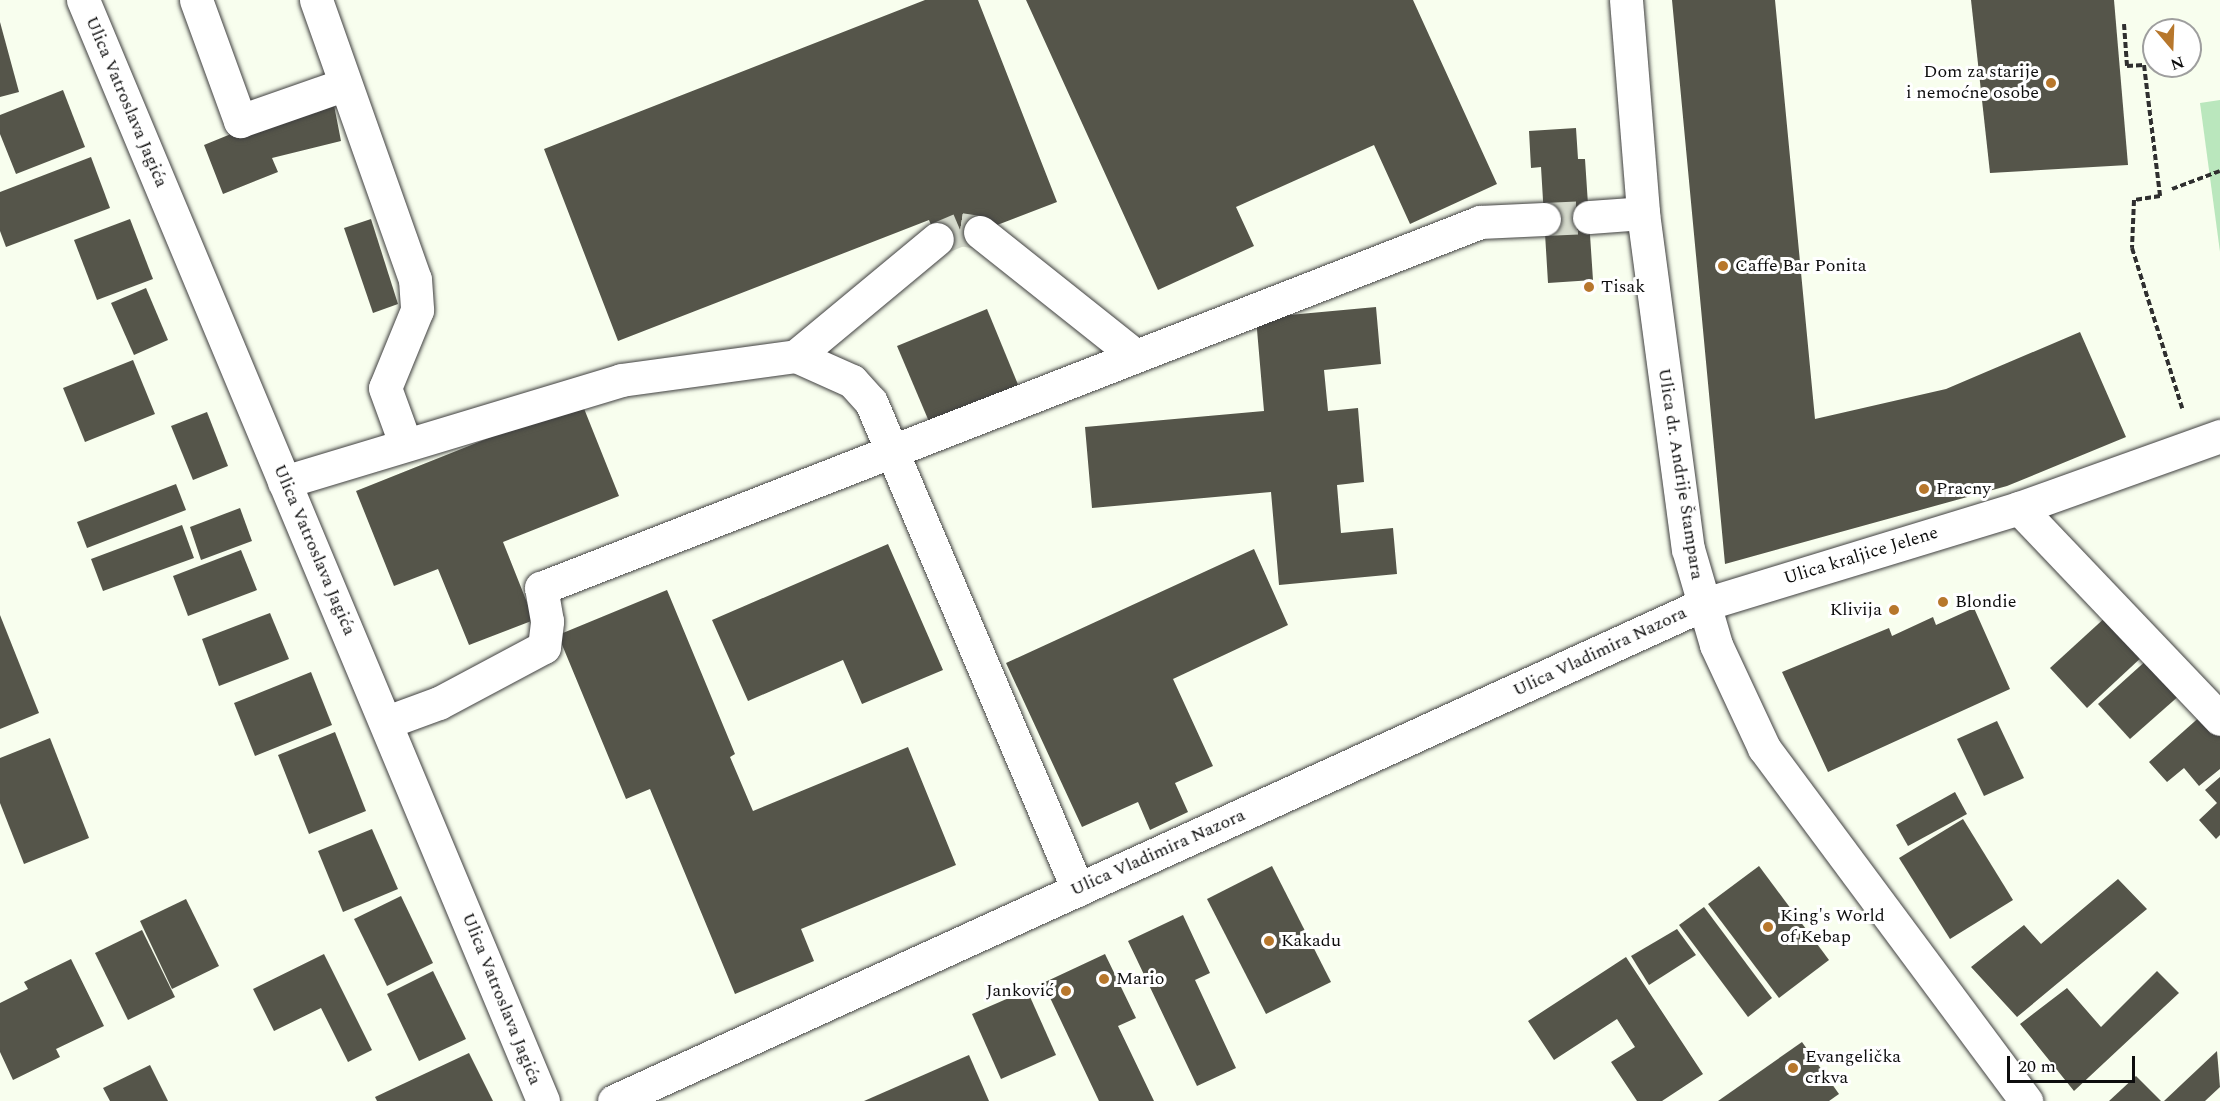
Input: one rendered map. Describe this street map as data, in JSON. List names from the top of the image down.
{
  "streets": {
    "street": [
      "Ulica Vatroslava Jagića",
      "Ulica dr. Andrije Štampara",
      "Ulica kraljice Jelene",
      "Ulica Vladimira Nazora"
    ]
  },
  "crossings": [
    ["Ulica dr. Andrije Štampara", "Ulica kraljice Jelene"],
    ["Ulica dr. Andrije Štampara", "Ulica Vladimira Nazora"],
    ["Ulica kraljice Jelene", "Ulica Vladimira Nazora"]
  ],
  "places": [
    "Dom za starije i nemoćne osobe",
    "Caffe Bar Ponita",
    "Tisak",
    "Pracny",
    "Blondie",
    "Klivija",
    "King's World of Kebap",
    "Kakadu",
    "Mario",
    "Janković",
    "Evangelička crkva"
  ],
  "scale_bar": "20 m",
  "north": "bottom"
}
